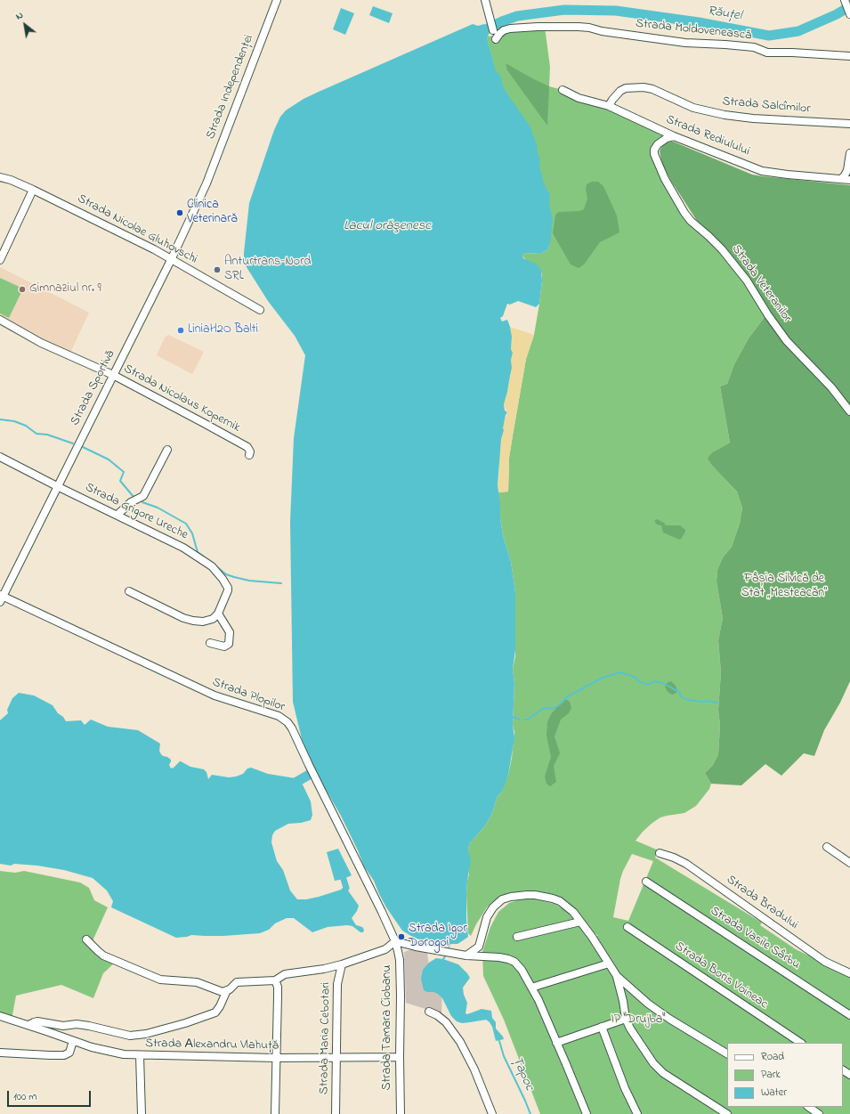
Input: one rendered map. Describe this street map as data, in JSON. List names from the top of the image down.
{
  "streets": {
    "street": [
      "Strada Moldovenească",
      "Strada Independenței",
      "Strada Salcîmilor",
      "Strada Rediulului",
      "Strada Nicolae Gluhovschi",
      "Strada Veteranilor",
      "Strada Sportivă",
      "Strada Nicolaus Kopernik",
      "Strada Grigore Ureche",
      "Strada Plopilor",
      "Strada Bradului",
      "Strada Vasile Sârbu",
      "Strada Boris Voineac",
      "Strada Tamara Ciobanu",
      "Strada Maria Cebotari",
      "Strada Аlexandru Vlahuță"
    ]
  },
  "crossings": [
    ["Strada Independenței", "Strada Sportivă"],
    ["Strada Salcîmilor", "Strada Rediulului"],
    ["Strada Rediulului", "Strada Veteranilor"],
    ["Strada Nicolae Gluhovschi", "Strada Sportivă"],
    ["Strada Sportivă", "Strada Nicolaus Kopernik"],
    ["Strada Sportivă", "Strada Grigore Ureche"],
    ["Strada Sportivă", "Strada Plopilor"],
    ["Strada Plopilor", "Strada Tamara Ciobanu"],
    ["Strada Tamara Ciobanu", "Strada Аlexandru Vlahuță"],
    ["Strada Maria Cebotari", "Strada Аlexandru Vlahuță"]
  ],
  "water": ["Răuțel", "Lacul orăşenesc", "Țapoc"],
  "parks": ["Fâșia Silvică de Stat „Mesteacăn“", "IP \"Drujba\""],
  "places": [
    "Clinica Veterinară",
    "Anturtrans-Nord SRL",
    "Gimnaziul nr. 9",
    "LiniaH2O Balti",
    "Strada Igor Dorogoi"
  ],
  "legend": ["Road", "Park", "Water"],
  "scale_bar": "100 m",
  "north": "top left"
}
